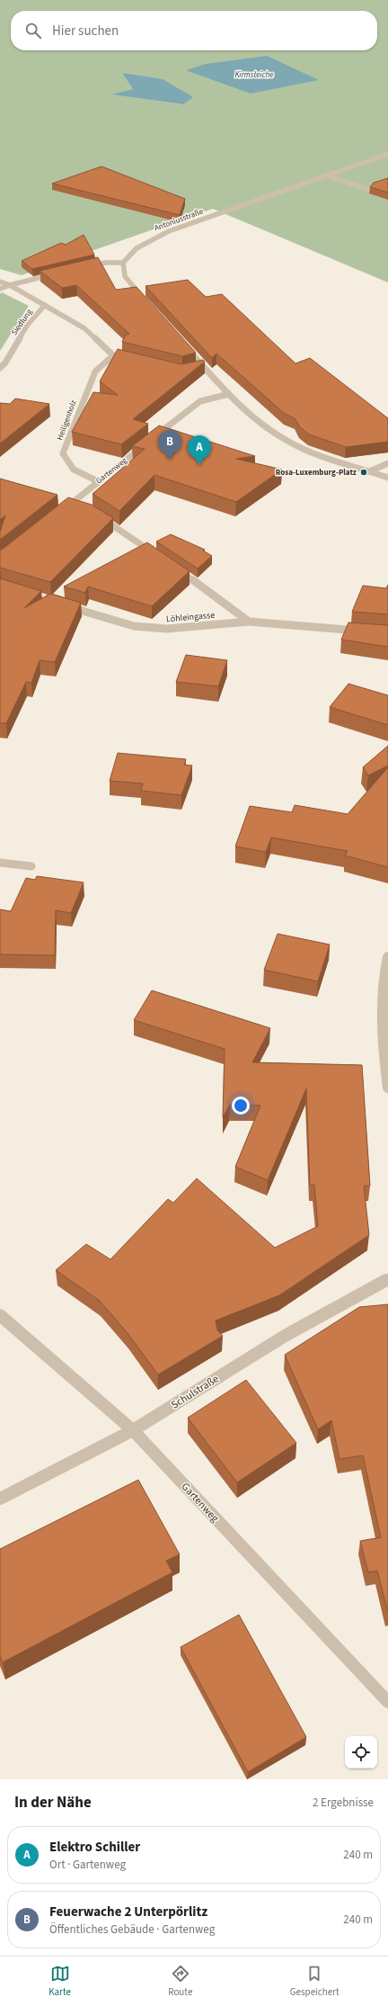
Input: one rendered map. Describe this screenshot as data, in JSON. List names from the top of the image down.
{
  "streets": {
    "street": [
      "Antoniusstraße",
      "Siedlung",
      "Heiligenholz",
      "Gartenweg",
      "Löhleingasse",
      "Schulstraße"
    ]
  },
  "crossings": [
    ["Heiligenholz", "Gartenweg"],
    ["Gartenweg", "Schulstraße"]
  ],
  "water": ["Kirmsteiche"],
  "places": ["Rosa-Luxemburg-Platz"],
  "page": {
    "search": "Hier suchen",
    "pins": ["B", "A"],
    "heading": ["In der Nähe", "2 Ergebnisse"],
    "list": [
      {
        "mark": "A",
        "name": "Elektro Schiller",
        "note": "Ort · Gartenweg",
        "value": "240 m"
      },
      {
        "mark": "B",
        "name": "Feuerwache 2 Unterpörlitz",
        "note": "Öffentliches Gebäude · Gartenweg",
        "value": "240 m"
      }
    ],
    "nav": ["Karte", "Route", "Gespeichert"]
  }
}
